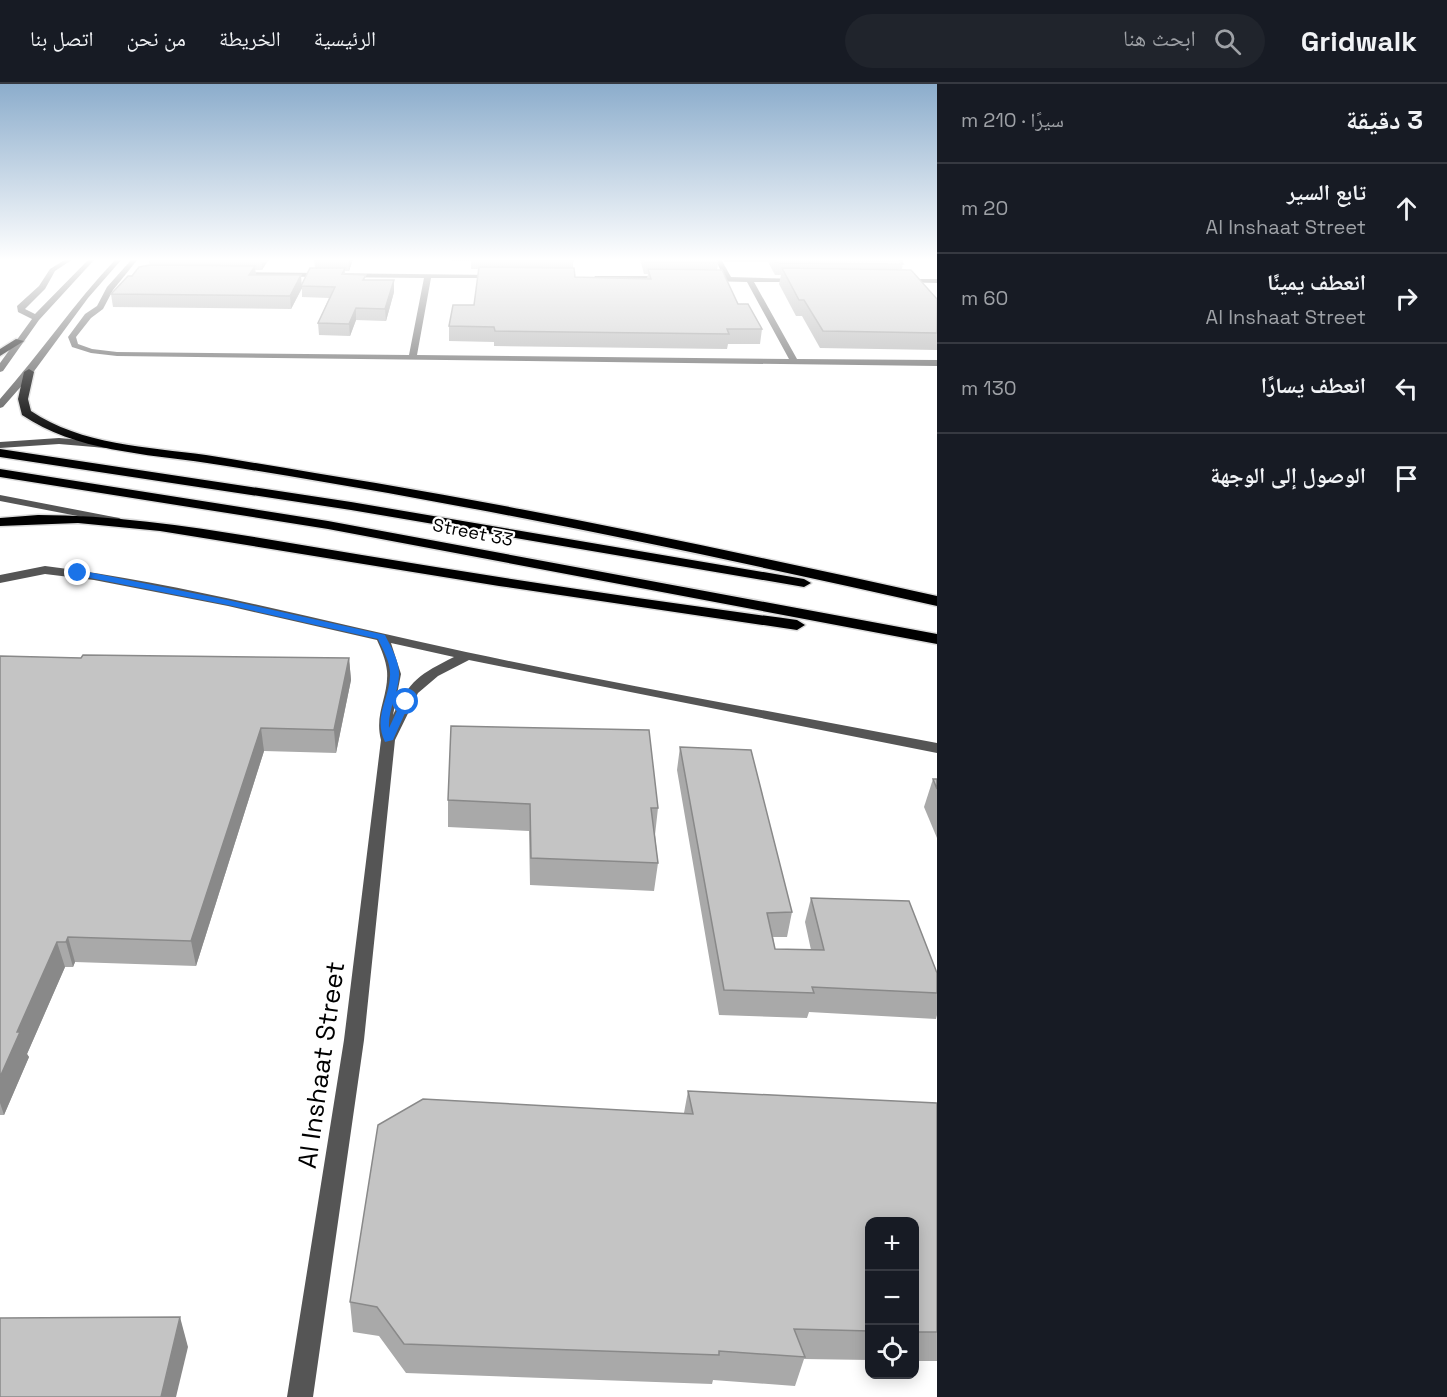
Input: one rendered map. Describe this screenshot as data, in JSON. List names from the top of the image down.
{
  "streets": {
    "highway": ["Street 33"],
    "street": ["Al Inshaat Street"]
  },
  "page": {
    "header": "Gridwalk",
    "search": "ابحث هنا",
    "nav": [
      "الرئيسية",
      "الخريطة",
      "من نحن",
      "اتصل بنا"
    ],
    "heading": ["3 دقيقة", "سيرًا · 210 m"],
    "list": [
      ["تابع السير", "Al Inshaat Street", "20 m"],
      ["انعطف يمينًا", "Al Inshaat Street", "60 m"],
      ["انعطف يسارًا", "130 m"],
      "الوصول إلى الوجهة"
    ],
    "map_buttons": ["+", "−"]
  }
}
